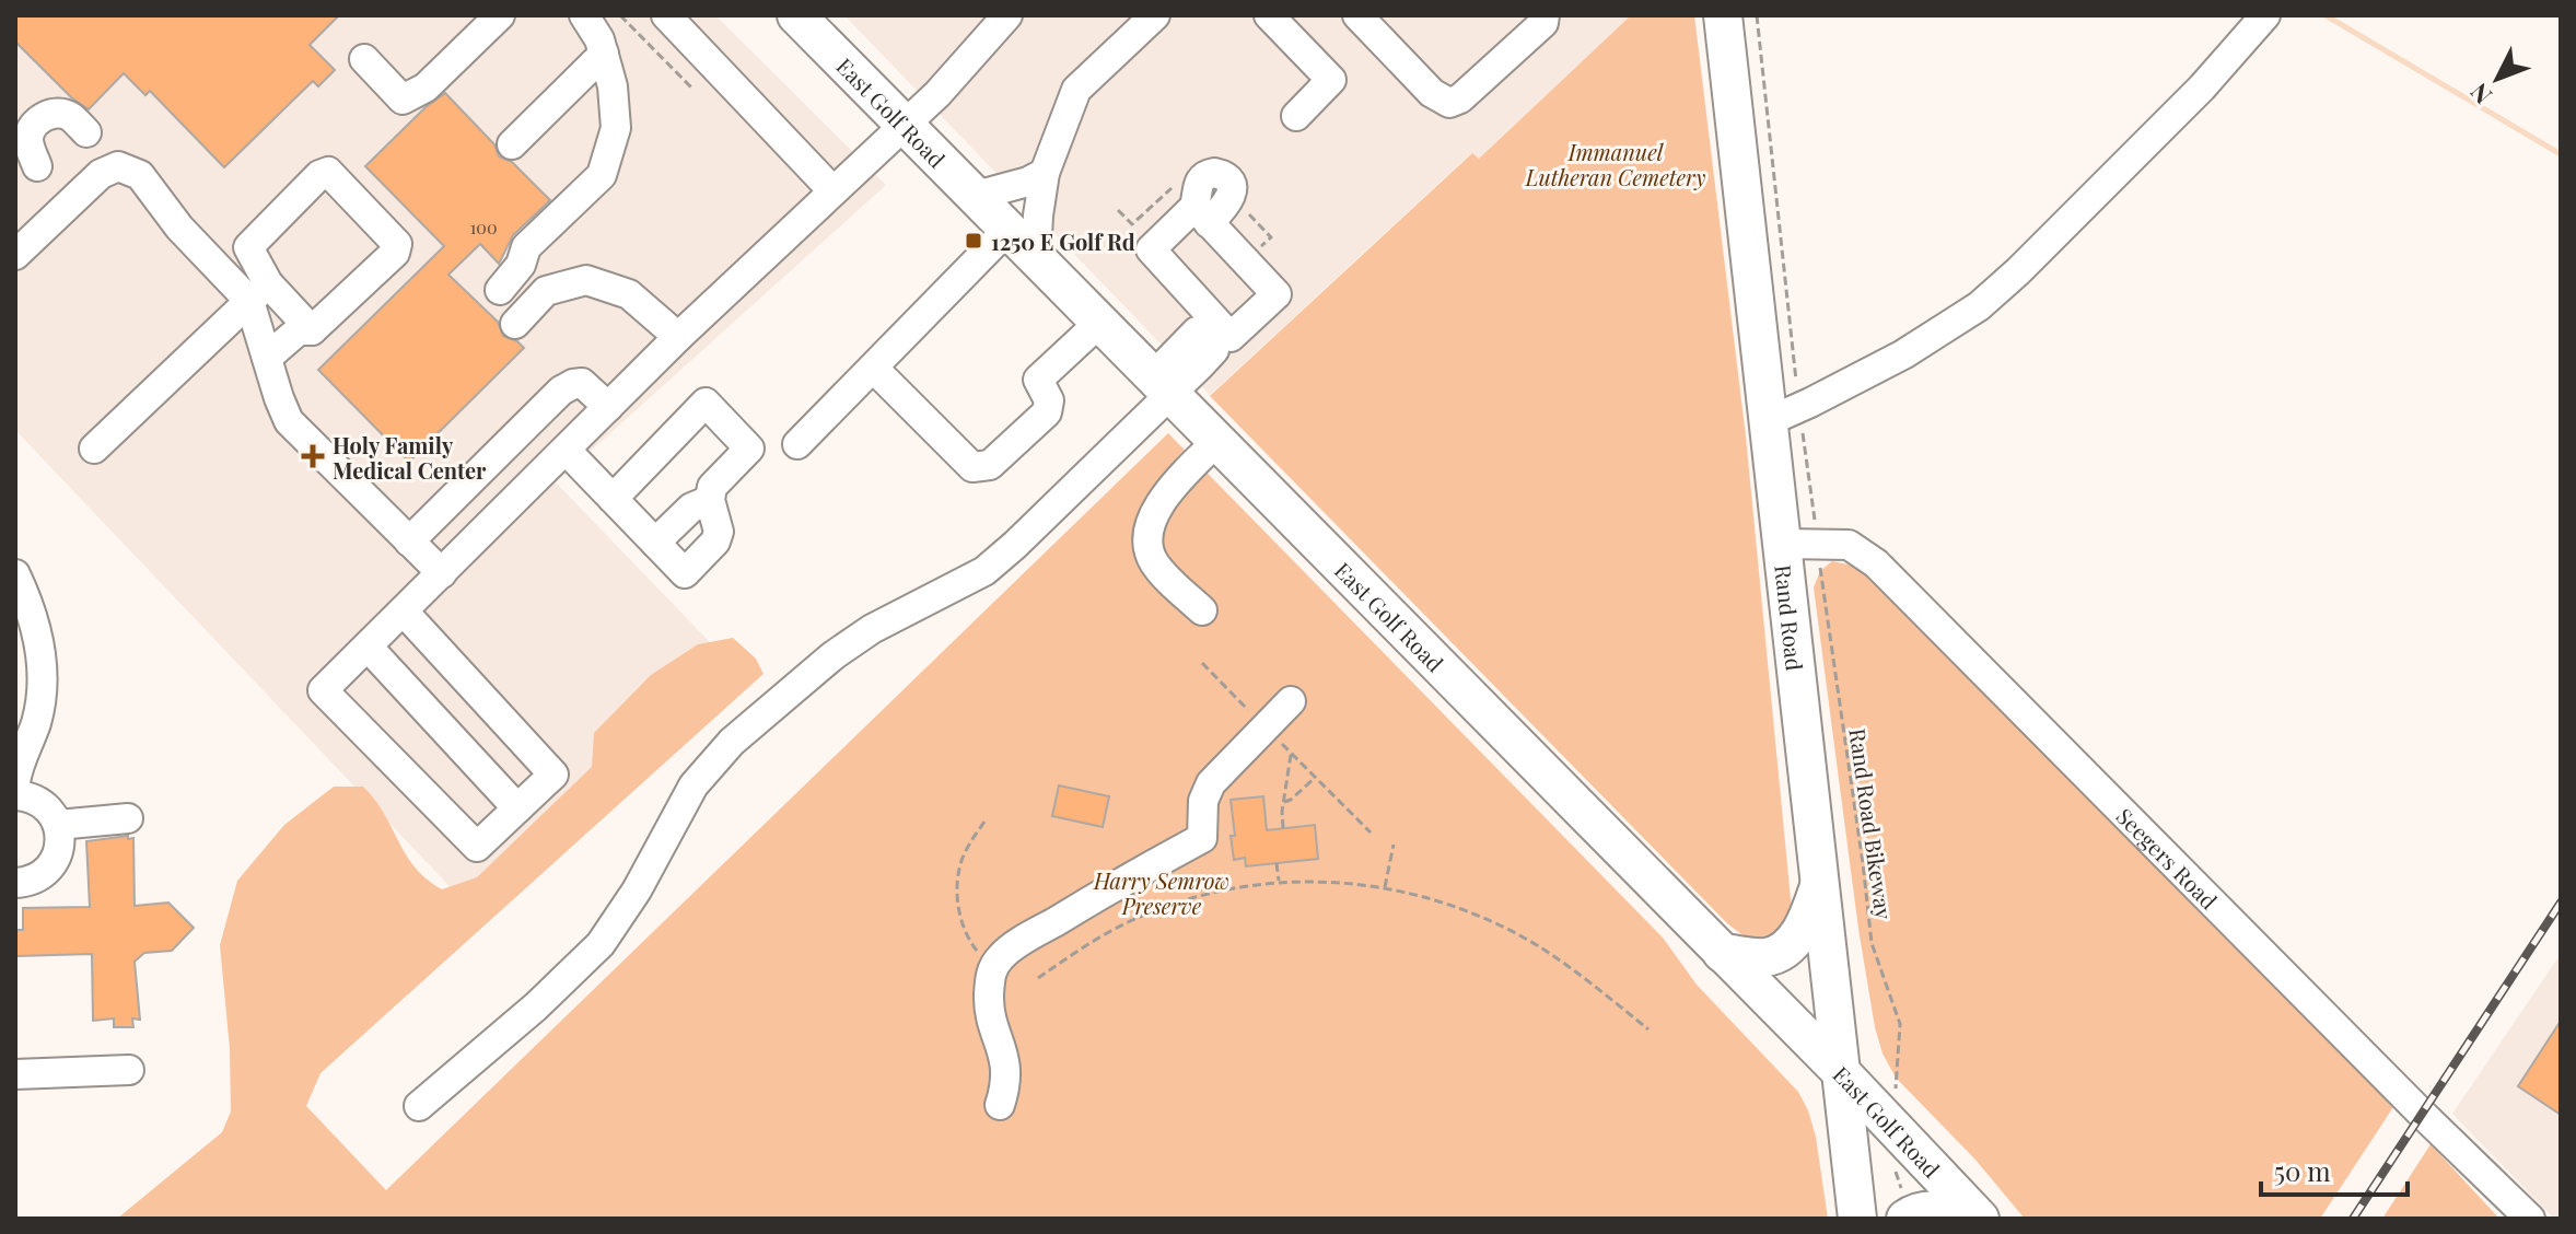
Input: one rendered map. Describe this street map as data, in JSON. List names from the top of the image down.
{
  "streets": {
    "main road": ["East Golf Road", "Rand Road"],
    "street": ["Seegers Road"],
    "path": ["Rand Road Bikeway"]
  },
  "crossings": [
    ["East Golf Road", "Rand Road"],
    ["Rand Road", "Seegers Road"]
  ],
  "parks": ["Immanuel Lutheran Cemetery", "Harry Semrow Preserve"],
  "places": {
    "transit": ["1250 E Golf Rd"],
    "health": ["Holy Family Medical Center"]
  },
  "house_numbers": ["100"],
  "scale_bar": "50 m",
  "north": "bottom left"
}
